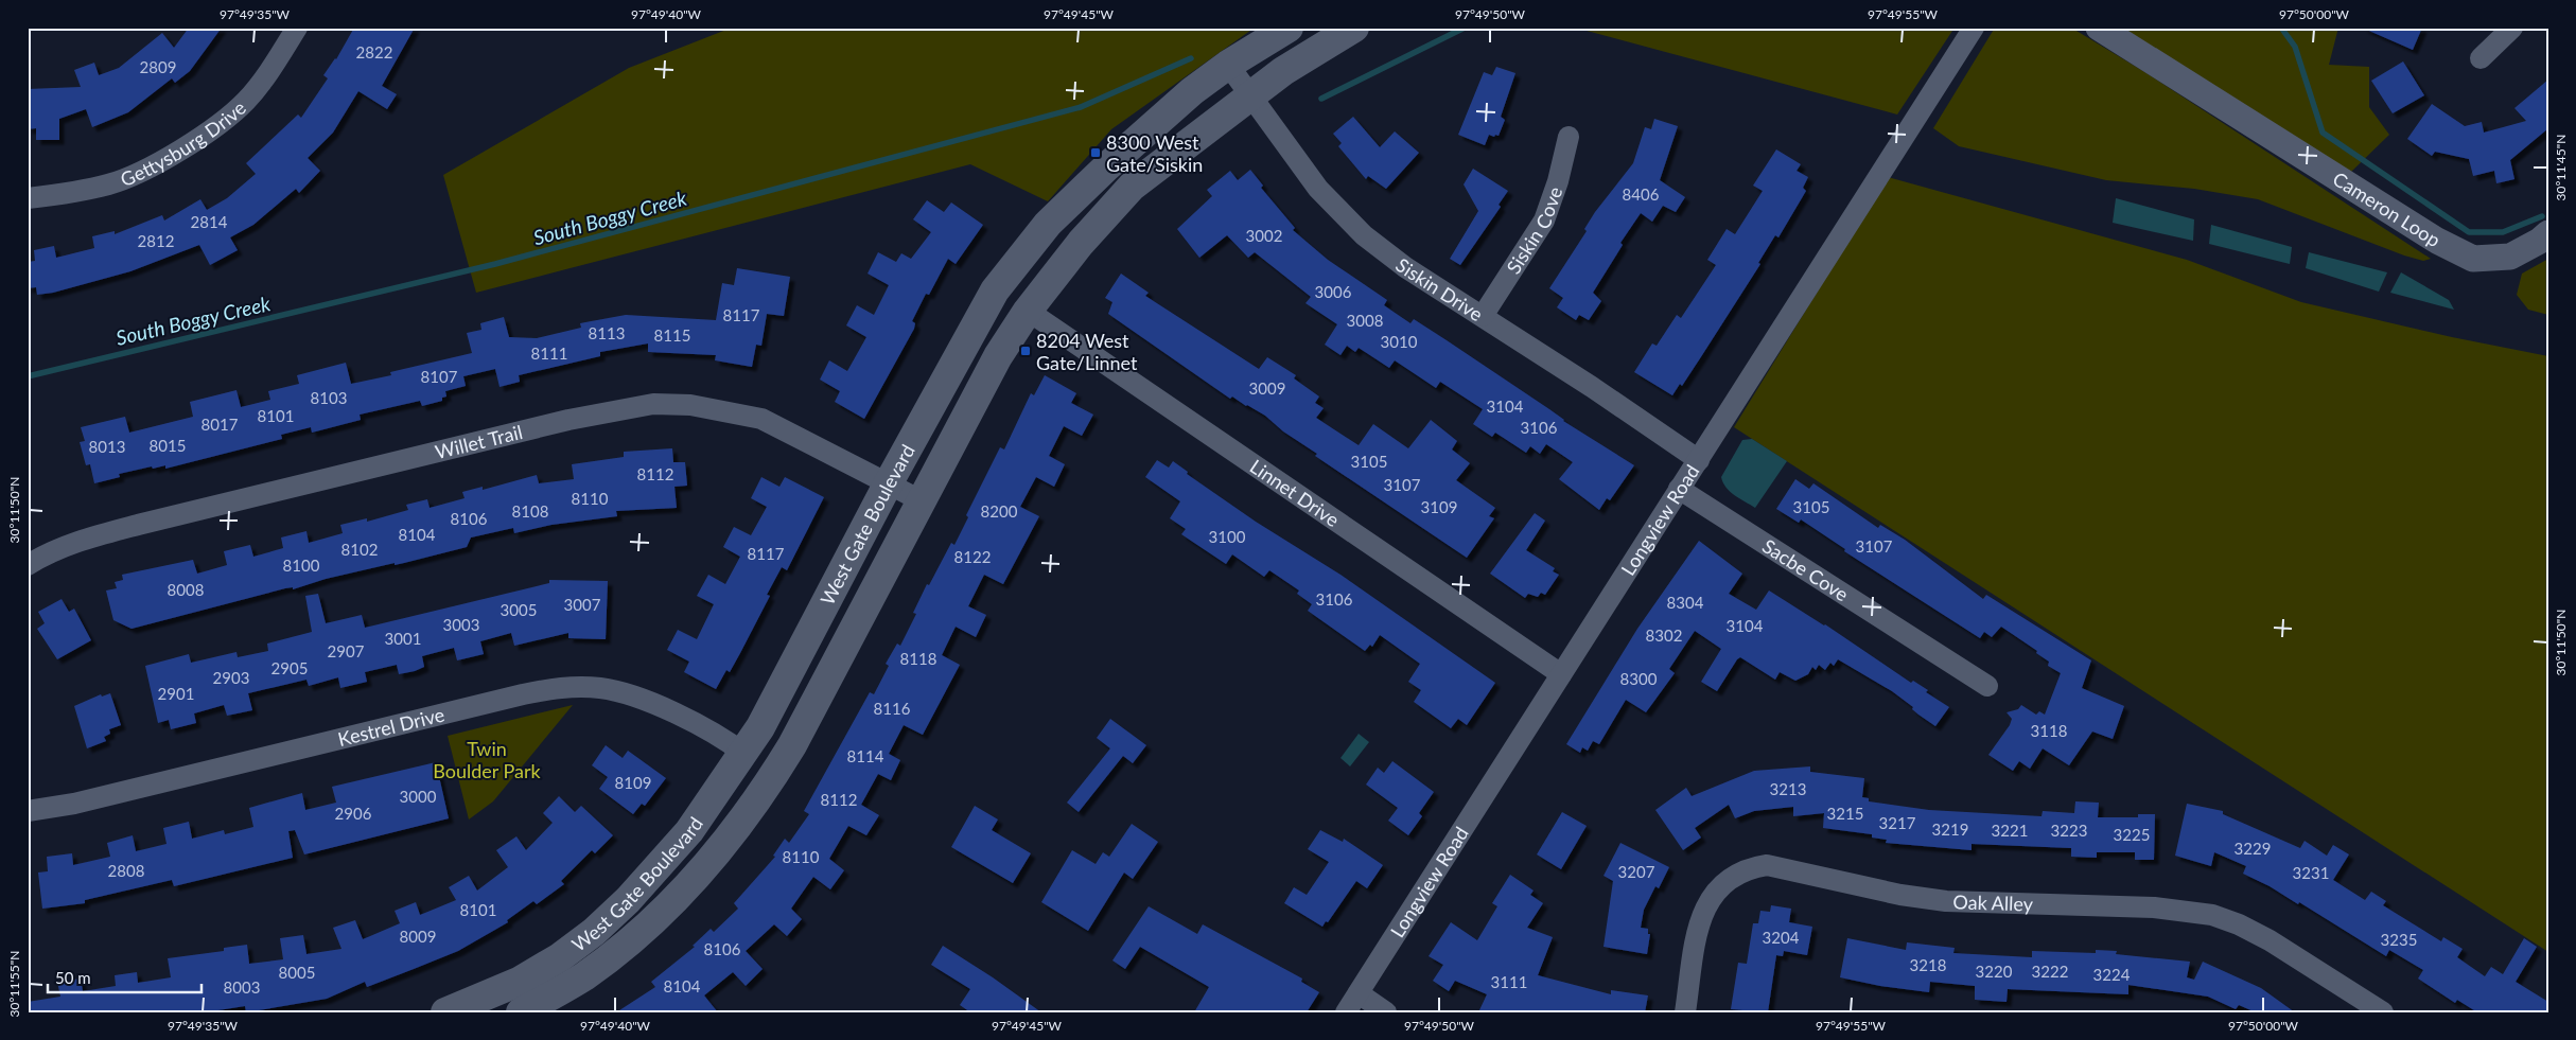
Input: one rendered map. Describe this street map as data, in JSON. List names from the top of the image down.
{
  "streets": {
    "main road": ["West Gate Boulevard"],
    "street": [
      "Gettysburg Drive",
      "Cameron Loop",
      "Siskin Cove",
      "Siskin Drive",
      "Willet Trail",
      "Linnet Drive",
      "Longview Road",
      "Sacbe Cove",
      "Kestrel Drive",
      "Oak Alley"
    ]
  },
  "crossings": [
    ["Siskin Cove", "Siskin Drive"],
    ["Siskin Drive", "Longview Road"],
    ["Siskin Drive", "West Gate Boulevard"],
    ["Willet Trail", "West Gate Boulevard"],
    ["Linnet Drive", "Longview Road"],
    ["Linnet Drive", "West Gate Boulevard"],
    ["Longview Road", "Sacbe Cove"],
    ["West Gate Boulevard", "Kestrel Drive"]
  ],
  "water": ["South Boggy Creek"],
  "parks": ["Twin Boulder Park"],
  "places": {
    "transit": ["8300 West Gate/Siskin", "8204 West Gate/Linnet"]
  },
  "house_numbers": [
    "2822",
    "2809",
    "8406",
    "2814",
    "3002",
    "2812",
    "3006",
    "8117",
    "3008",
    "8113",
    "8115",
    "3010",
    "8111",
    "8107",
    "3009",
    "8103",
    "3104",
    "8101",
    "8017",
    "3106",
    "8015",
    "8013",
    "3105",
    "8112",
    "3107",
    "8110",
    "3109",
    "3105",
    "8108",
    "8200",
    "8106",
    "8104",
    "3100",
    "3107",
    "8102",
    "8117",
    "8122",
    "8100",
    "8008",
    "3106",
    "8304",
    "3007",
    "3005",
    "3003",
    "3104",
    "8302",
    "3001",
    "2907",
    "8118",
    "2905",
    "2903",
    "8300",
    "2901",
    "8116",
    "3118",
    "8114",
    "8109",
    "3213",
    "3000",
    "8112",
    "2906",
    "3215",
    "3217",
    "3219",
    "3221",
    "3223",
    "3225",
    "3229",
    "8110",
    "2808",
    "3207",
    "3231",
    "8101",
    "8009",
    "3204",
    "3235",
    "8106",
    "3218",
    "3220",
    "3222",
    "8005",
    "3224",
    "3111",
    "8104",
    "8003"
  ],
  "scale_bar": "50 m",
  "coordinates": [
    "97°49'35\"W",
    "97°49'40\"W",
    "97°49'45\"W",
    "97°49'50\"W",
    "97°49'55\"W",
    "97°50'00\"W",
    "30°11'45\"N",
    "30°11'50\"N",
    "30°11'55\"N"
  ]
}
